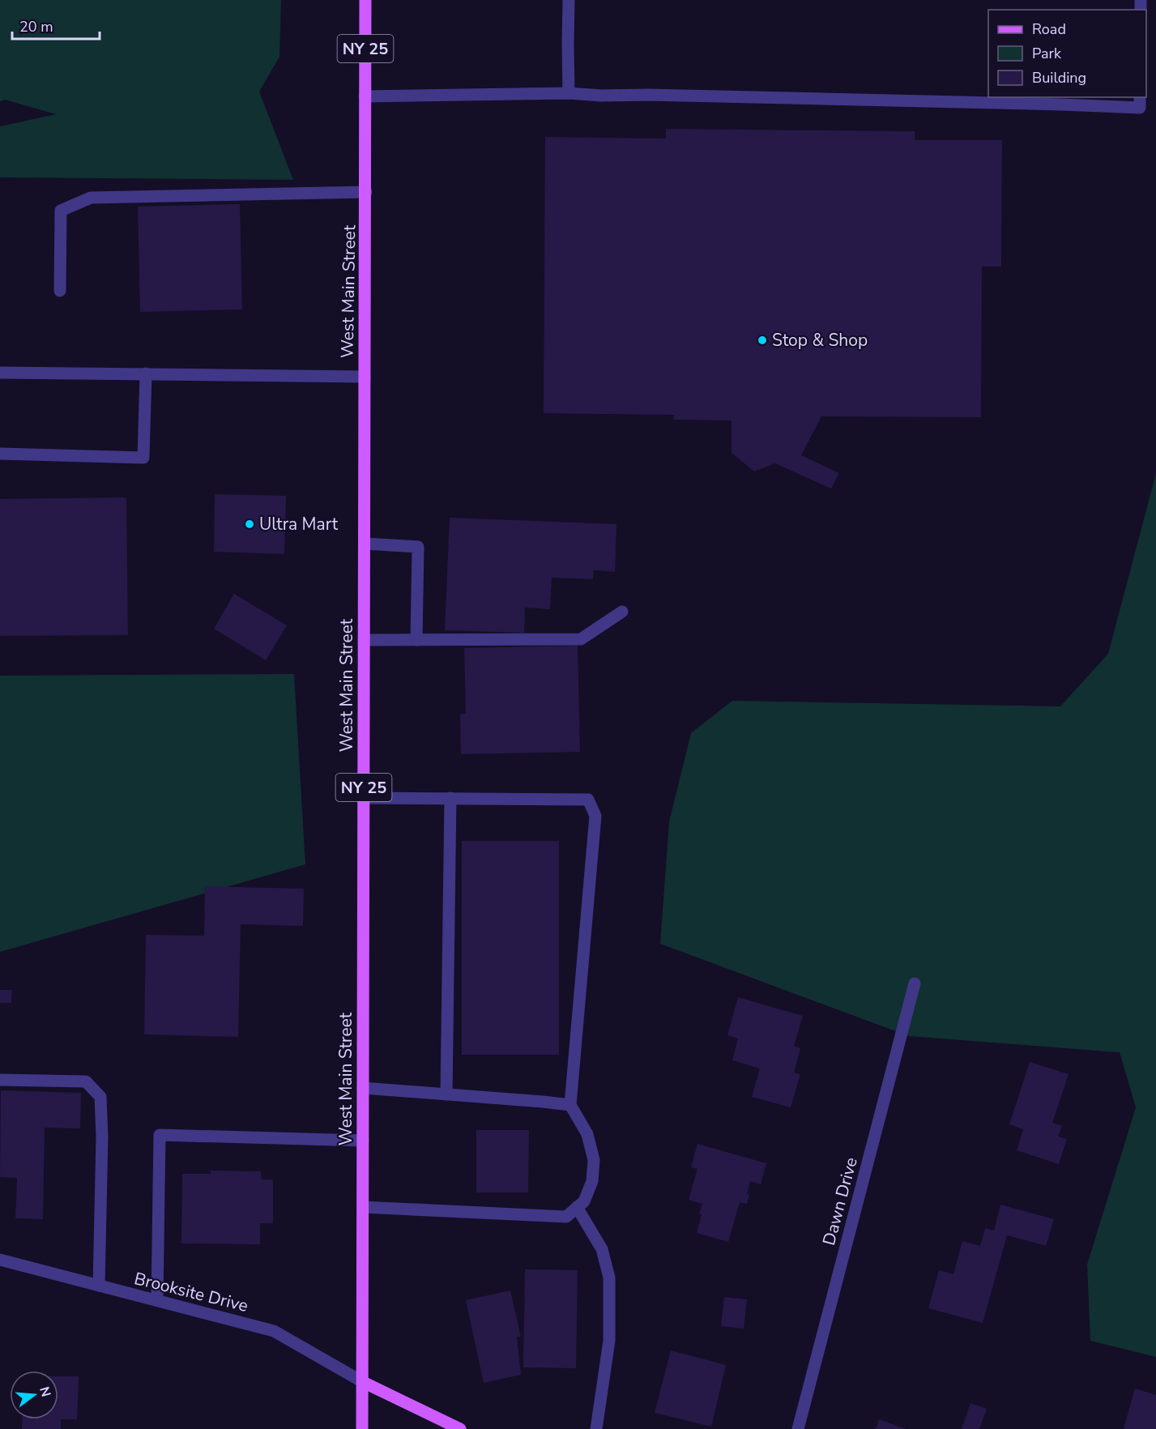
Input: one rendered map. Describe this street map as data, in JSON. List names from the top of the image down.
{
  "streets": {
    "main road": ["NY 25", "West Main Street"],
    "street": ["Dawn Drive", "Brooksite Drive"]
  },
  "crossings": [
    ["West Main Street", "Brooksite Drive"]
  ],
  "places": ["Stop & Shop", "Ultra Mart"],
  "legend": ["Road", "Park", "Building"],
  "scale_bar": "20 m",
  "north": "right"
}
